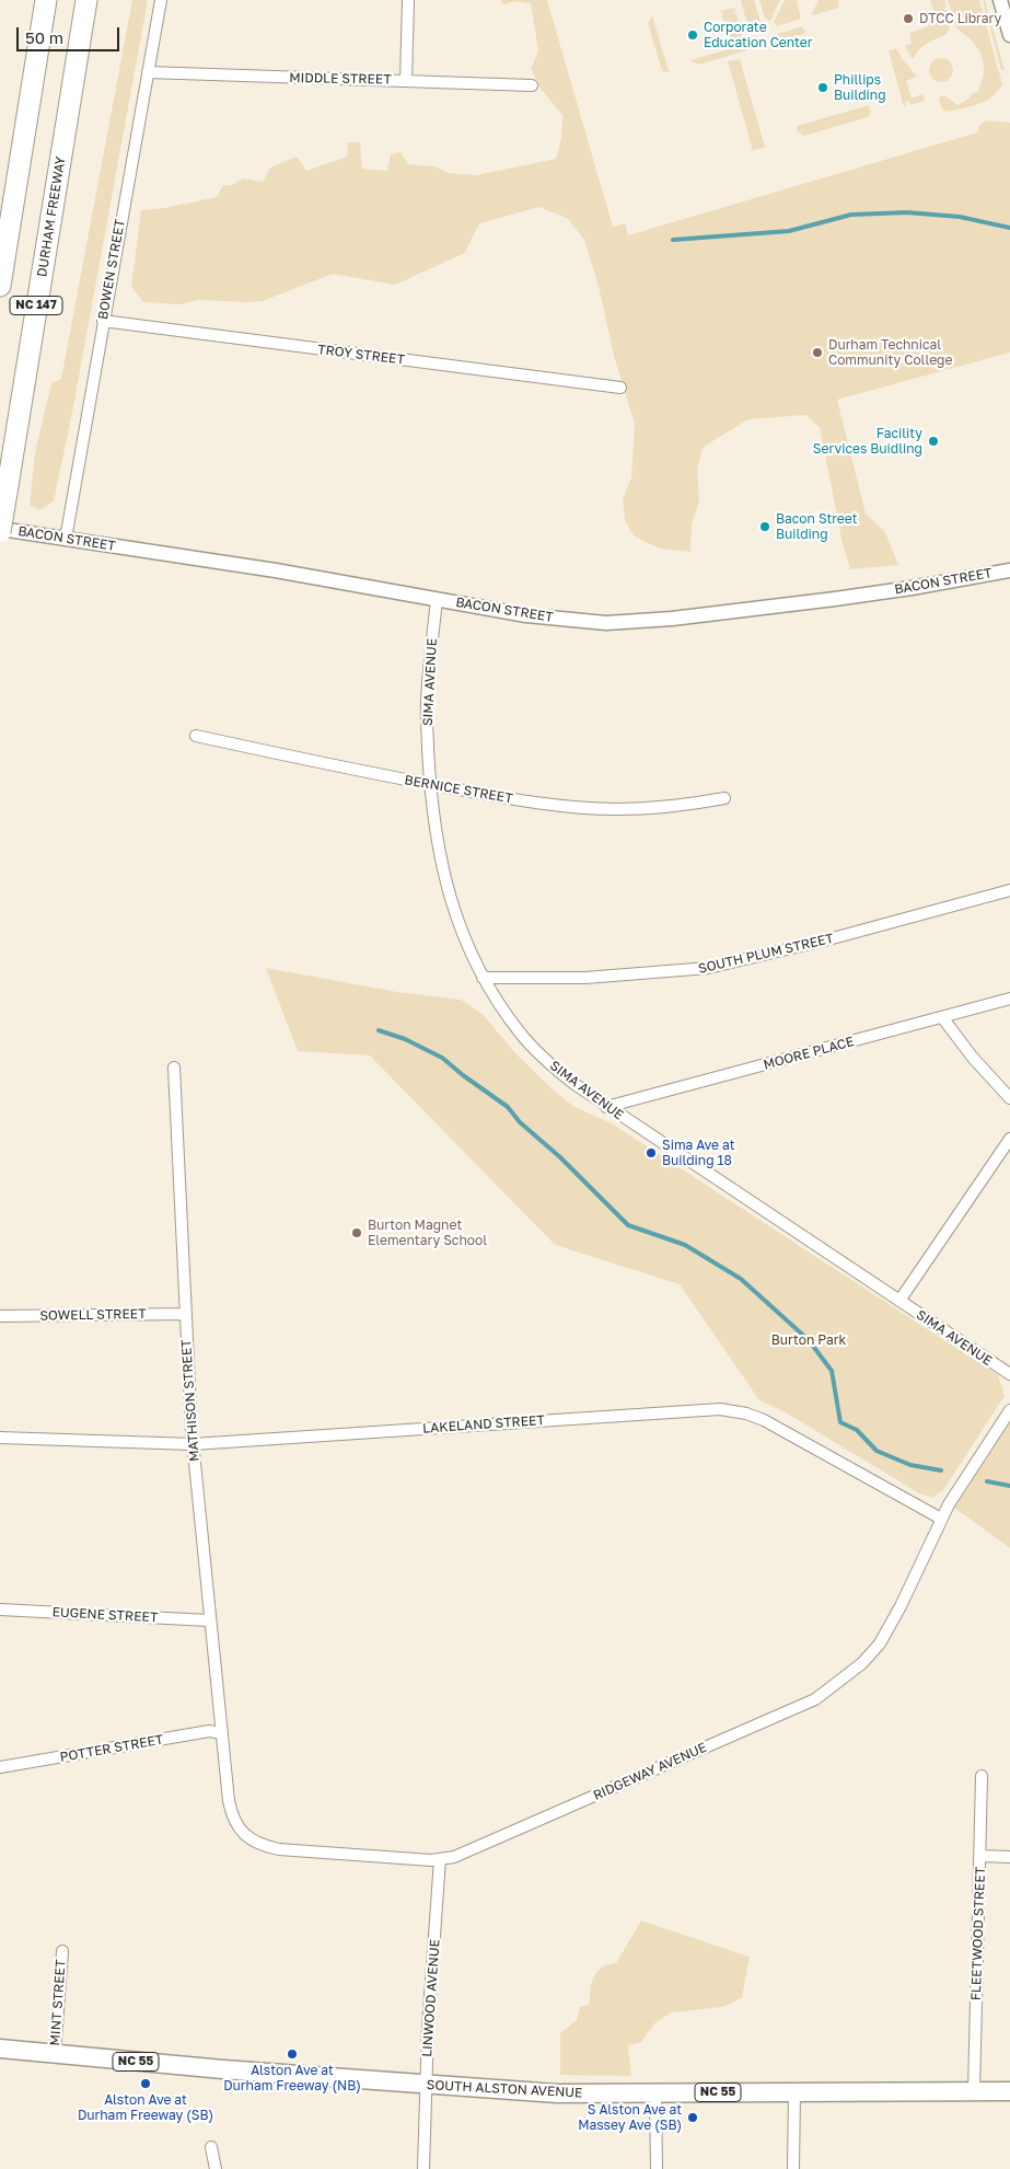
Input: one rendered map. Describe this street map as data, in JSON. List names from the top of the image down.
{
  "streets": {
    "highway": ["DURHAM FREEWAY", "NC 147"],
    "main road": ["NC 55", "SOUTH ALSTON AVENUE"],
    "street": [
      "MIDDLE STREET",
      "BOWEN STREET",
      "TROY STREET",
      "BACON STREET",
      "SIMA AVENUE",
      "BERNICE STREET",
      "SOUTH PLUM STREET",
      "MOORE PLACE",
      "SOWELL STREET",
      "MATHISON STREET",
      "LAKELAND STREET",
      "EUGENE STREET",
      "POTTER STREET",
      "RIDGEWAY AVENUE",
      "FLEETWOOD STREET",
      "LINWOOD AVENUE",
      "MINT STREET"
    ]
  },
  "crossings": [
    ["MIDDLE STREET", "BOWEN STREET"],
    ["DURHAM FREEWAY", "BACON STREET"],
    ["BOWEN STREET", "TROY STREET"],
    ["BOWEN STREET", "BACON STREET"],
    ["BACON STREET", "SIMA AVENUE"],
    ["SIMA AVENUE", "BERNICE STREET"],
    ["SIMA AVENUE", "SOUTH PLUM STREET"],
    ["SIMA AVENUE", "MOORE PLACE"],
    ["SOWELL STREET", "MATHISON STREET"],
    ["MATHISON STREET", "LAKELAND STREET"],
    ["MATHISON STREET", "EUGENE STREET"],
    ["MATHISON STREET", "POTTER STREET"],
    ["MATHISON STREET", "RIDGEWAY AVENUE"],
    ["LAKELAND STREET", "RIDGEWAY AVENUE"],
    ["POTTER STREET", "RIDGEWAY AVENUE"],
    ["RIDGEWAY AVENUE", "LINWOOD AVENUE"],
    ["FLEETWOOD STREET", "SOUTH ALSTON AVENUE"],
    ["LINWOOD AVENUE", "SOUTH ALSTON AVENUE"],
    ["MINT STREET", "SOUTH ALSTON AVENUE"]
  ],
  "parks": ["Burton Park"],
  "places": [
    "DTCC Library",
    "Corporate Education Center",
    "Phillips Building",
    "Durham Technical Community College",
    "Facility Services Buidling",
    "Bacon Street Building",
    "Sima Ave at Building 18",
    "Burton Magnet Elementary School",
    "Alston Ave at Durham Freeway (NB)",
    "Alston Ave at Durham Freeway (SB)",
    "S Alston Ave at Massey Ave (SB)"
  ],
  "scale_bar": "50 m"
}
